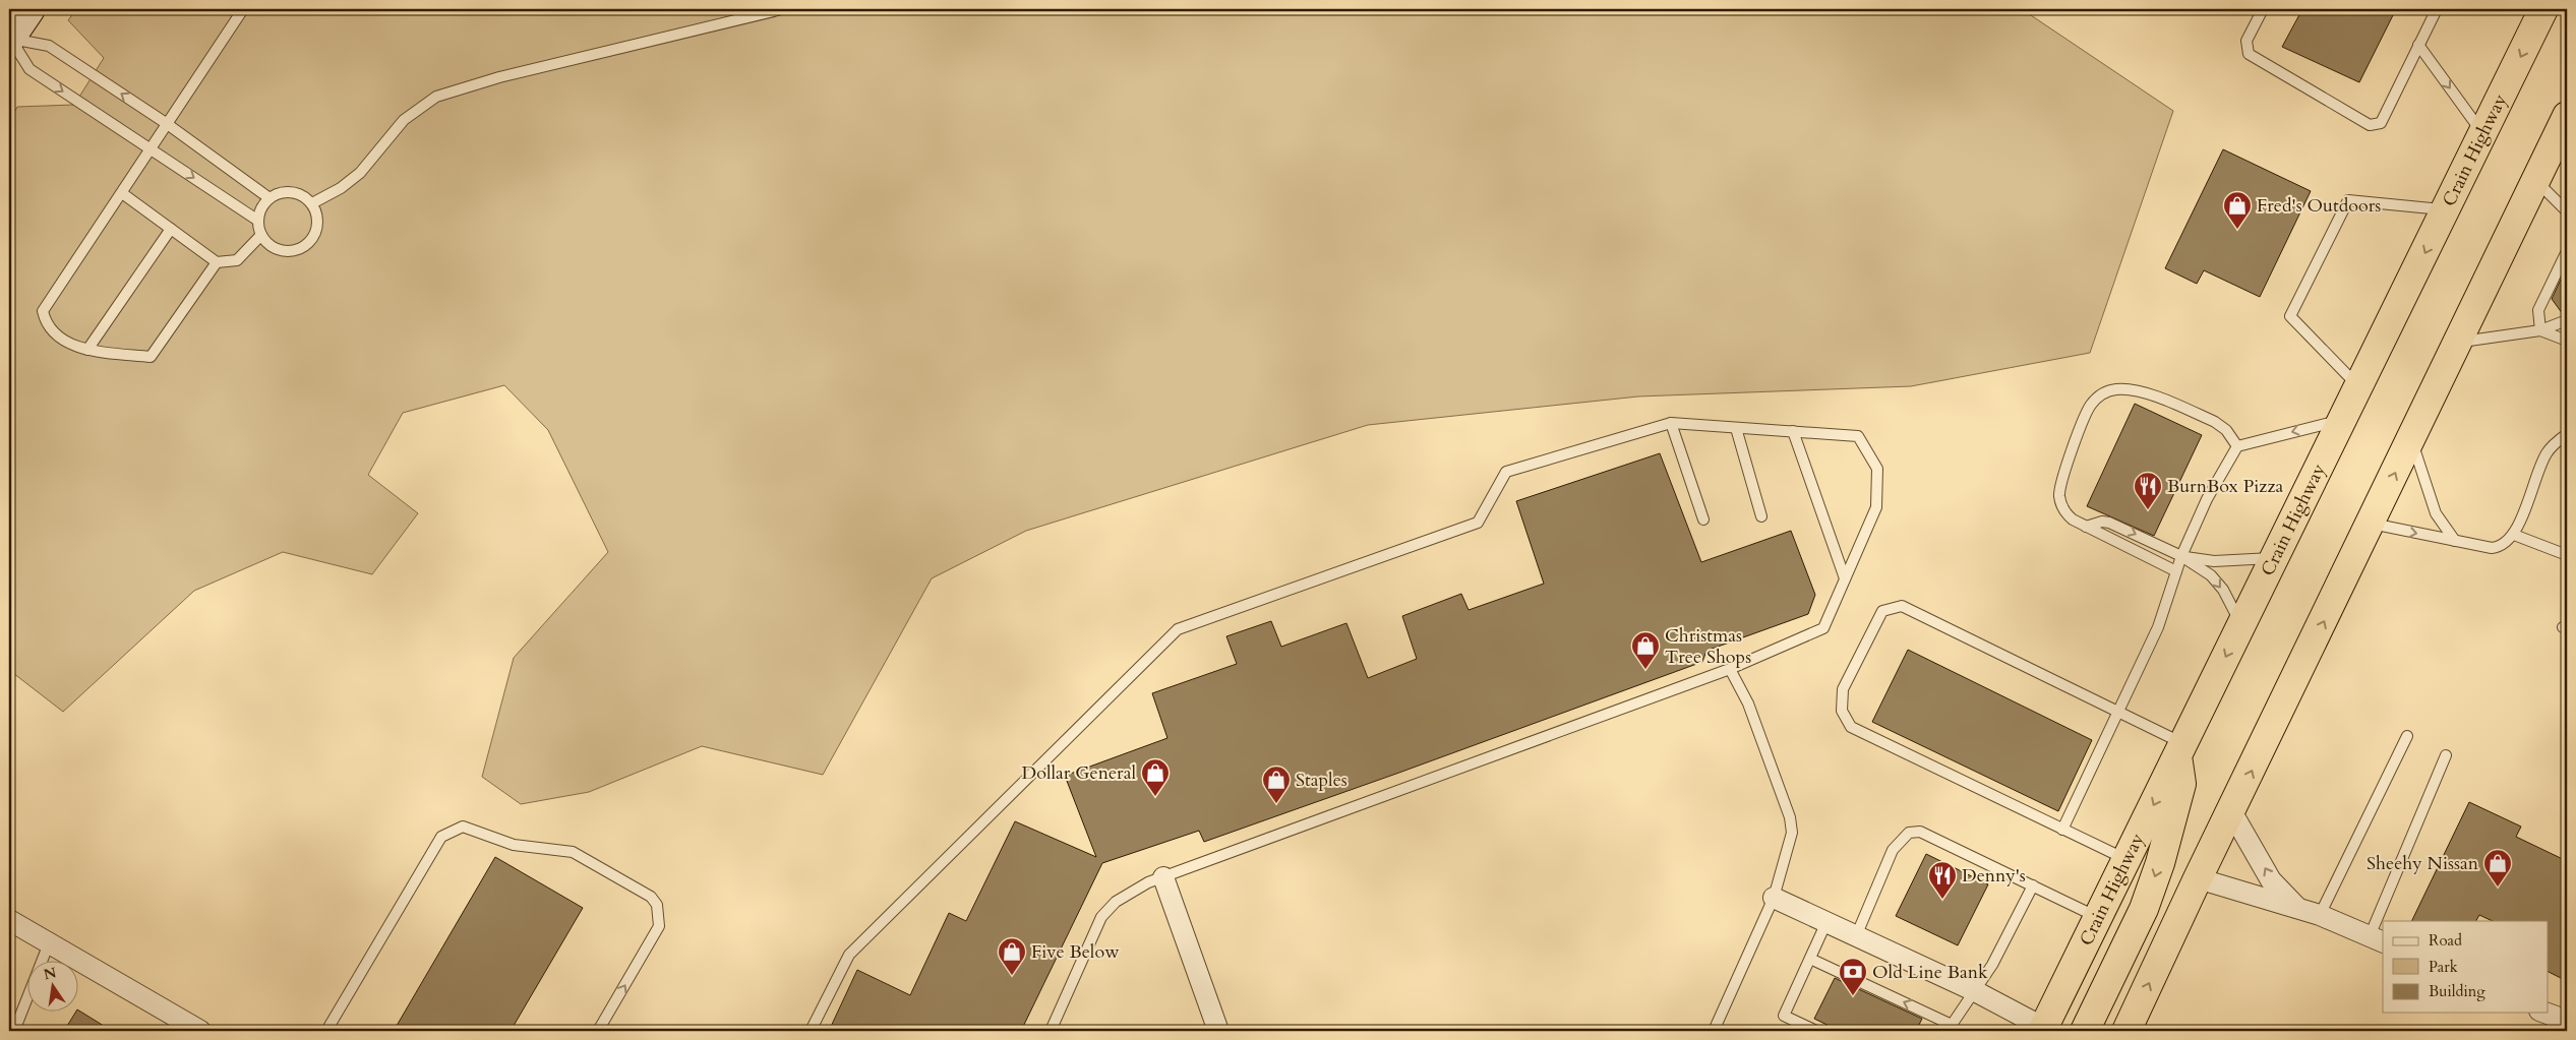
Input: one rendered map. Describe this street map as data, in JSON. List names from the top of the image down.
{
  "streets": {
    "highway": ["Crain Highway"]
  },
  "places": {
    "shop": [
      "Fred's Outdoors",
      "Christmas Tree Shops",
      "Dollar General",
      "Staples",
      "Sheehy Nissan",
      "Five Below"
    ],
    "restaurant": ["BurnBox Pizza", "Denny's"],
    "bank": ["Old Line Bank"]
  },
  "legend": ["Road", "Park", "Building"],
  "north": "top"
}
